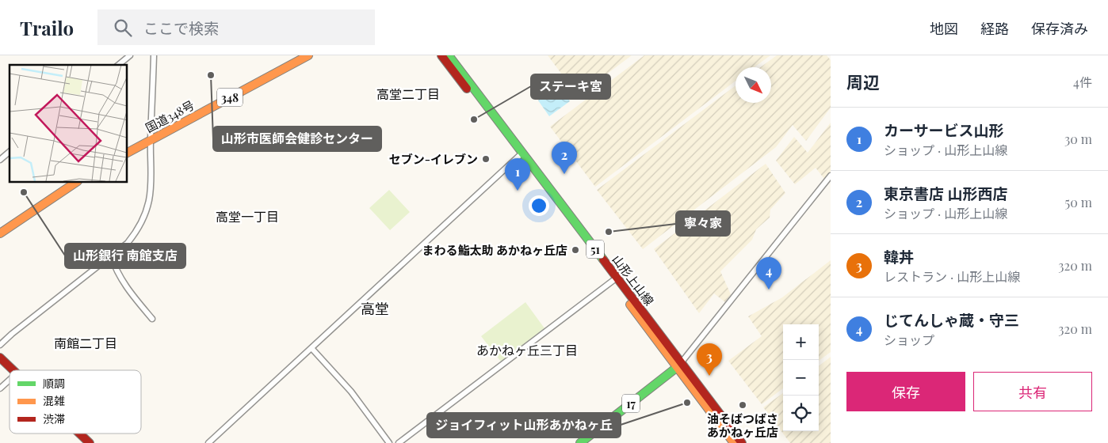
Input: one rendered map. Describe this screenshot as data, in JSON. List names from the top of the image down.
{
  "streets": {
    "main road": [
      "348",
      "国道348号",
      "51",
      "山形上山線",
      "17"
    ]
  },
  "crossings": [
    ["山形上山線", "17"]
  ],
  "districts": [
    "高堂二丁目",
    "高堂一丁目",
    "高堂",
    "南館二丁目",
    "あかねヶ丘三丁目"
  ],
  "places": [
    "山形市医師会健診センター",
    "ステーキ宮",
    "セブン-イレブン",
    "山形銀行 南館支店",
    "寧々家",
    "まわる鮨太助 あかねヶ丘店",
    "ジョイフィット山形あかねヶ丘",
    "油そばつばさ あかねヶ丘店"
  ],
  "legend": ["順調", "混雑", "渋滞"],
  "north": "bottom right",
  "page": {
    "header": "Trailo",
    "search": "ここで検索",
    "nav": ["地図", "経路", "保存済み"],
    "heading": ["周辺", "4件"],
    "list": [
      {
        "mark": "1",
        "name": "カーサービス山形",
        "note": "ショップ · 山形上山線",
        "value": "30 m"
      },
      {
        "mark": "2",
        "name": "東京書店 山形西店",
        "note": "ショップ · 山形上山線",
        "value": "50 m"
      },
      {
        "mark": "3",
        "name": "韓丼",
        "note": "レストラン · 山形上山線",
        "value": "320 m"
      },
      {
        "mark": "4",
        "name": "じてんしゃ蔵・守三",
        "note": "ショップ",
        "value": "320 m"
      }
    ],
    "pins": [
      "2",
      "1",
      "4",
      "3"
    ],
    "map_buttons": ["+", "−"],
    "buttons": ["保存", "共有"]
  }
}
